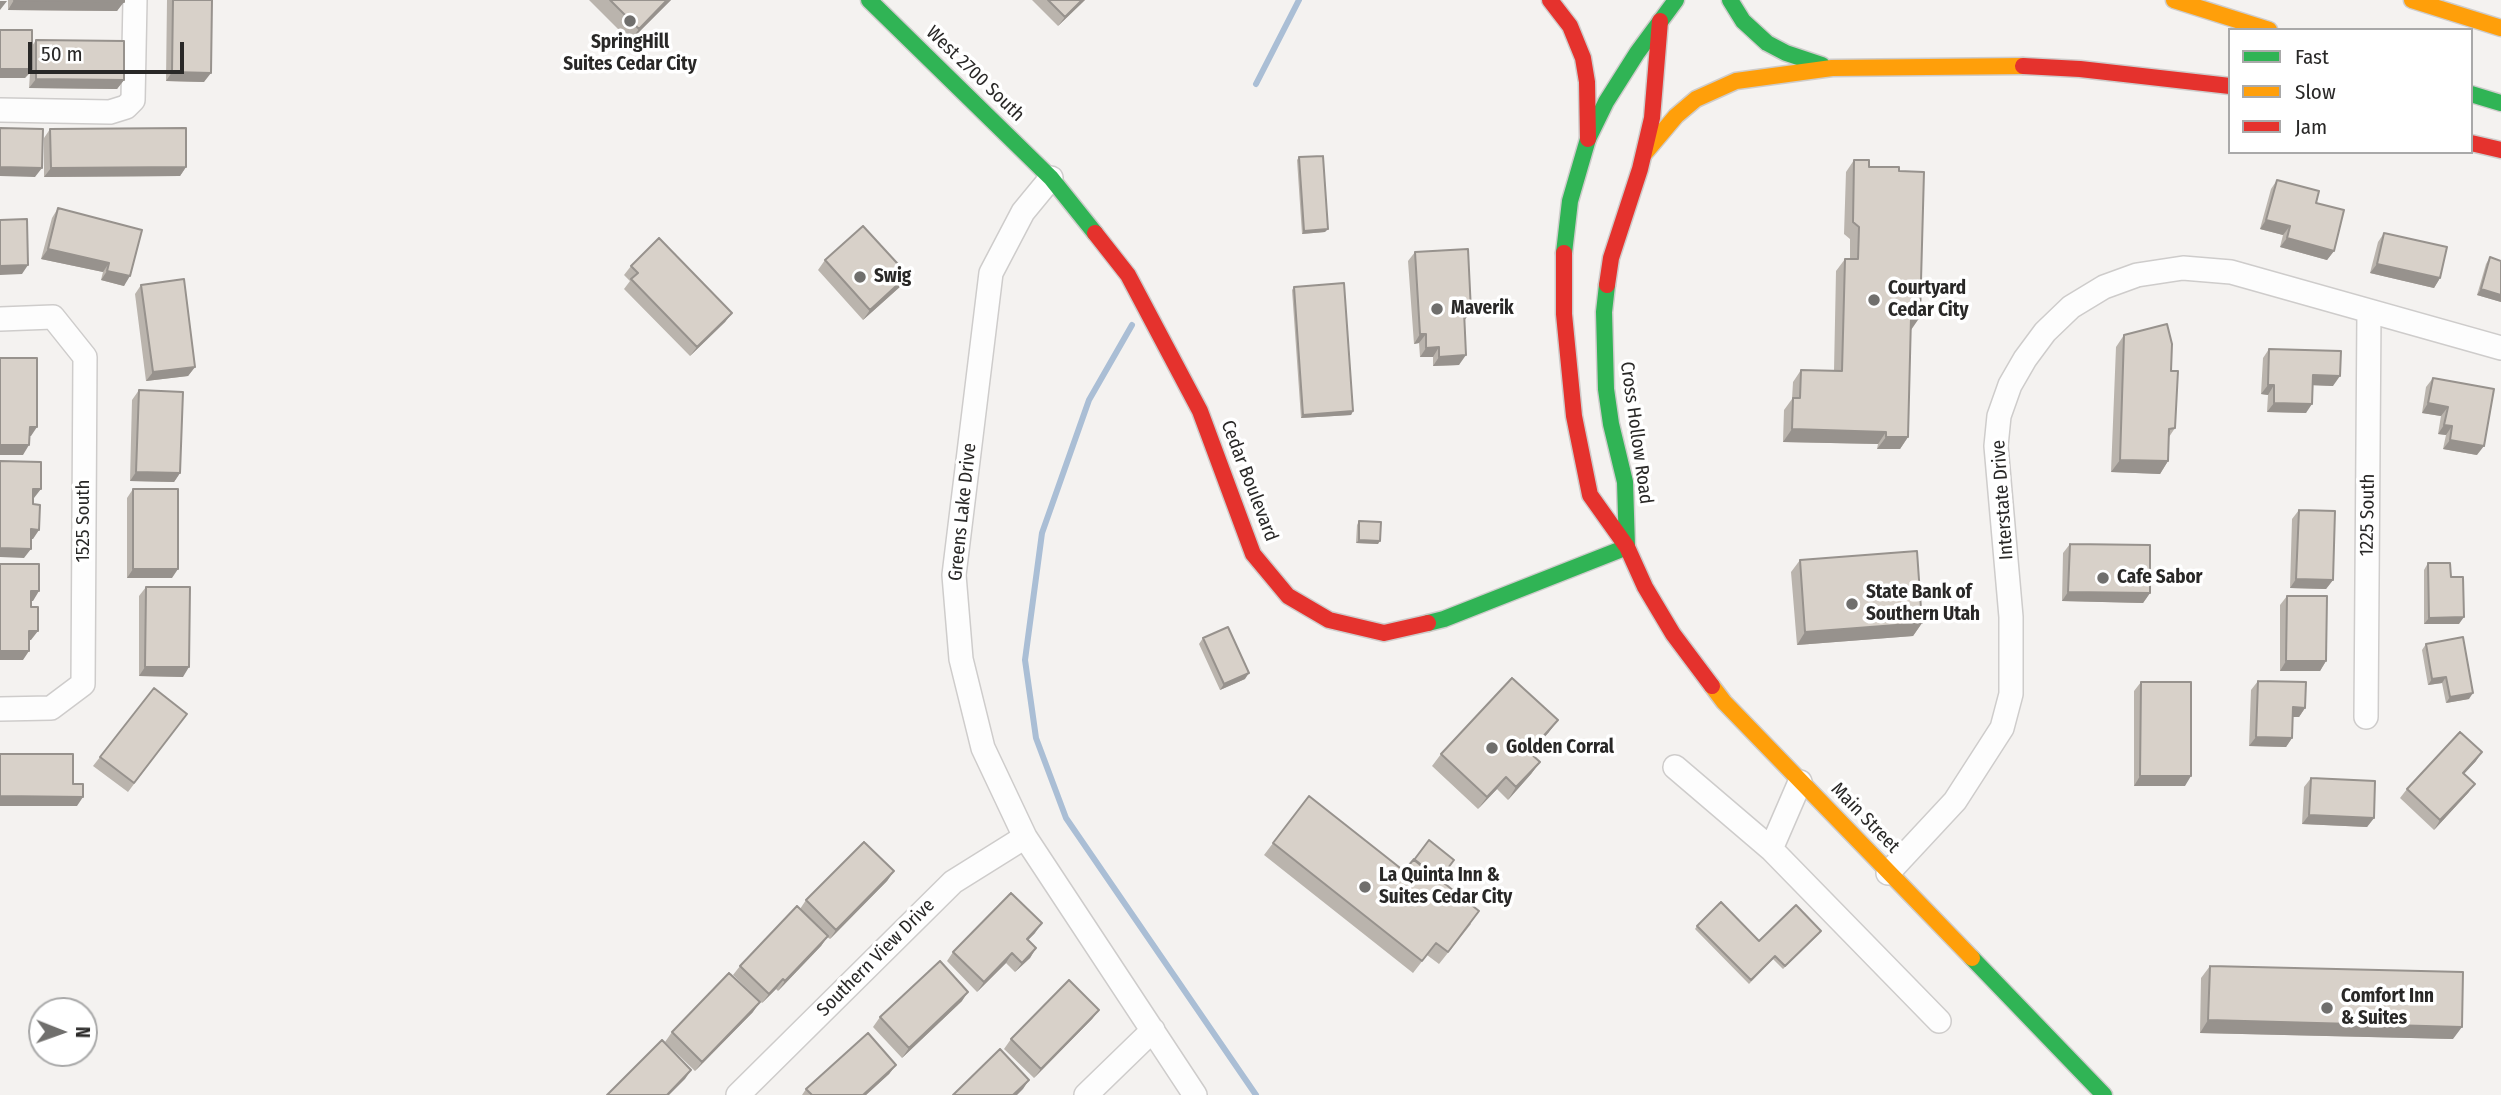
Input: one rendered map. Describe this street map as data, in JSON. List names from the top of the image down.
{
  "streets": {
    "main road": [
      "West 2700 South",
      "Cross Hollow Road",
      "Cedar Boulevard",
      "Main Street"
    ],
    "street": [
      "Interstate Drive",
      "Greens Lake Drive",
      "1225 South",
      "1525 South",
      "Southern View Drive"
    ]
  },
  "crossings": [
    ["West 2700 South", "Cedar Boulevard"],
    ["West 2700 South", "Greens Lake Drive"],
    ["Cross Hollow Road", "Cedar Boulevard"],
    ["Cross Hollow Road", "Main Street"],
    ["Cedar Boulevard", "Greens Lake Drive"],
    ["Cedar Boulevard", "Main Street"],
    ["Interstate Drive", "1225 South"],
    ["Interstate Drive", "Main Street"],
    ["Greens Lake Drive", "Southern View Drive"]
  ],
  "places": [
    "SpringHill Suites Cedar City",
    "Swig",
    "Courtyard Cedar City",
    "Maverik",
    "Cafe Sabor",
    "State Bank of Southern Utah",
    "Golden Corral",
    "La Quinta Inn & Suites Cedar City",
    "Comfort Inn & Suites"
  ],
  "legend": ["Fast", "Slow", "Jam"],
  "scale_bar": "50 m",
  "north": "right"
}
